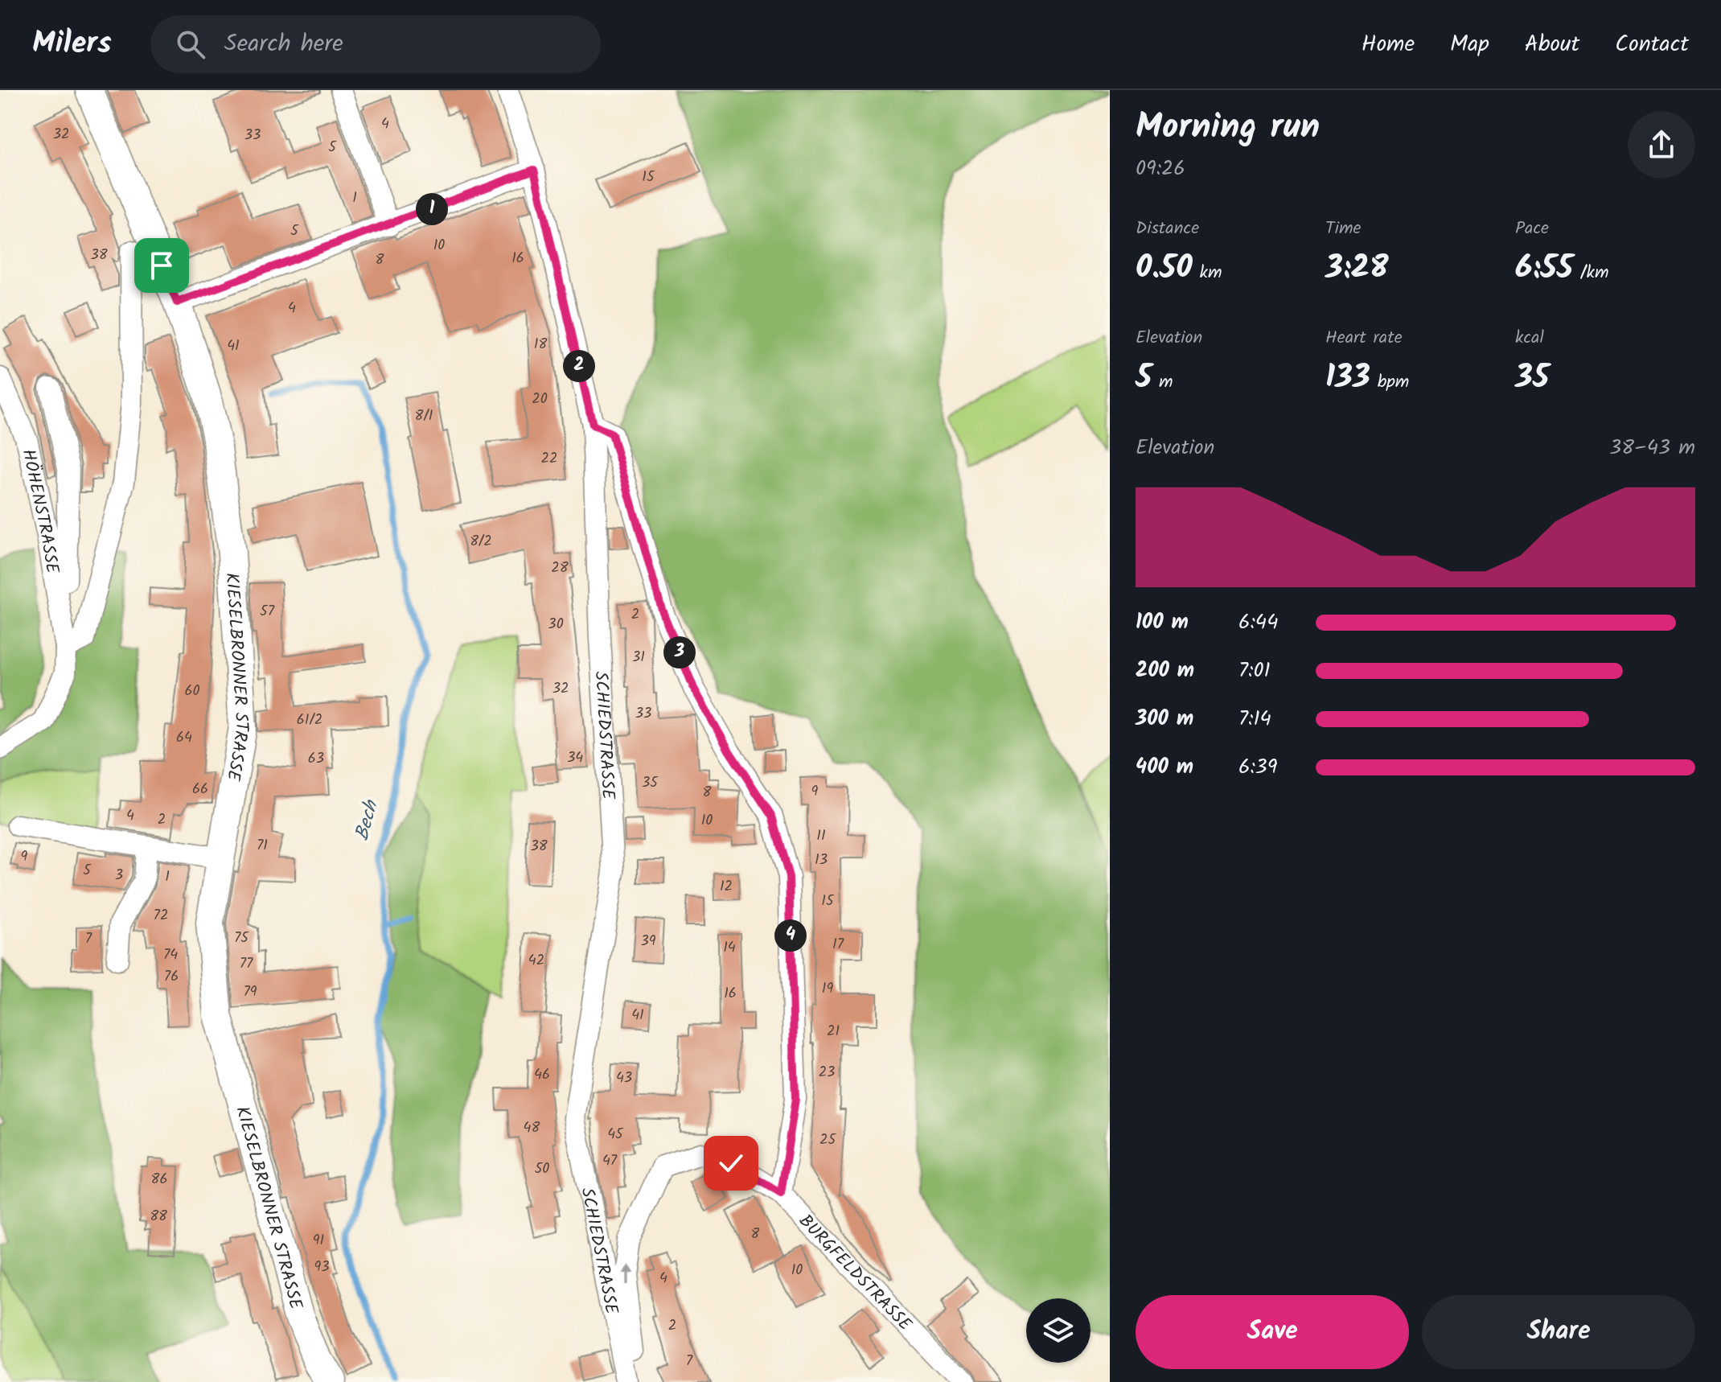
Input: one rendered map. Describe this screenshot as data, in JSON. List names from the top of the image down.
{
  "streets": {
    "main road": ["KIESELBRONNER STRASSE"],
    "street": ["HÖHENSTRASSE", "SCHIEDSTRASSE", "BURGFELDSTRASSE"]
  },
  "crossings": [
    ["SCHIEDSTRASSE", "BURGFELDSTRASSE"]
  ],
  "water": ["Bech"],
  "house_numbers": [
    "4",
    "32",
    "33",
    "5",
    "15",
    "1",
    "5",
    "10",
    "38",
    "16",
    "8",
    "4",
    "18",
    "41",
    "20",
    "8/1",
    "22",
    "8/2",
    "28",
    "57",
    "2",
    "30",
    "31",
    "32",
    "60",
    "33",
    "61/2",
    "64",
    "34",
    "63",
    "35",
    "66",
    "9",
    "8",
    "4",
    "2",
    "10",
    "11",
    "71",
    "38",
    "9",
    "13",
    "5",
    "3",
    "1",
    "12",
    "15",
    "72",
    "75",
    "7",
    "39",
    "17",
    "14",
    "74",
    "42",
    "77",
    "76",
    "19",
    "79",
    "16",
    "41",
    "21",
    "23",
    "46",
    "43",
    "48",
    "45",
    "25",
    "47",
    "50",
    "86",
    "88",
    "8",
    "91",
    "93",
    "10",
    "4",
    "2",
    "7"
  ],
  "page": {
    "header": "Milers",
    "search": "Search here",
    "nav": [
      "Home",
      "Map",
      "About",
      "Contact"
    ],
    "heading": ["Morning run", "09:26"],
    "pins": [
      "1",
      "2",
      "3",
      "4"
    ],
    "stats": [
      ["Distance", "0.50 km"],
      ["Time", "3:28"],
      ["Pace", "6:55 /km"],
      ["Elevation", "5 m"],
      ["Heart rate", "133 bpm"],
      ["kcal", "35"]
    ],
    "chart": ["Elevation", "38–43 m"],
    "list": [
      {
        "name": "100 m",
        "note": "6:44"
      },
      {
        "name": "200 m",
        "note": "7:01"
      },
      {
        "name": "300 m",
        "note": "7:14"
      },
      {
        "name": "400 m",
        "note": "6:39"
      }
    ],
    "buttons": ["Save", "Share"]
  }
}
